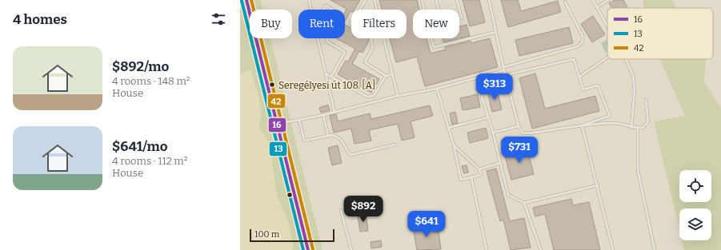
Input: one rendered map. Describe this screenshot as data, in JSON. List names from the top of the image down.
{
  "places": ["Seregélyesi út 108. [A]"],
  "lines": ["transit line 16", "transit line 42", "transit line 13"],
  "legend": ["16", "13", "42"],
  "scale_bar": "100 m",
  "page": {
    "heading": "4 homes",
    "chip": [
      "Buy",
      "Rent",
      "Filters",
      "New"
    ],
    "list": [
      {
        "name": "$892/mo",
        "note": "4 rooms · 148 m² · House"
      },
      {
        "name": "$641/mo",
        "note": "4 rooms · 112 m² · House"
      }
    ],
    "price": [
      "$313",
      "$731",
      "$892",
      "$641"
    ],
    "scale": "100 m"
  }
}
